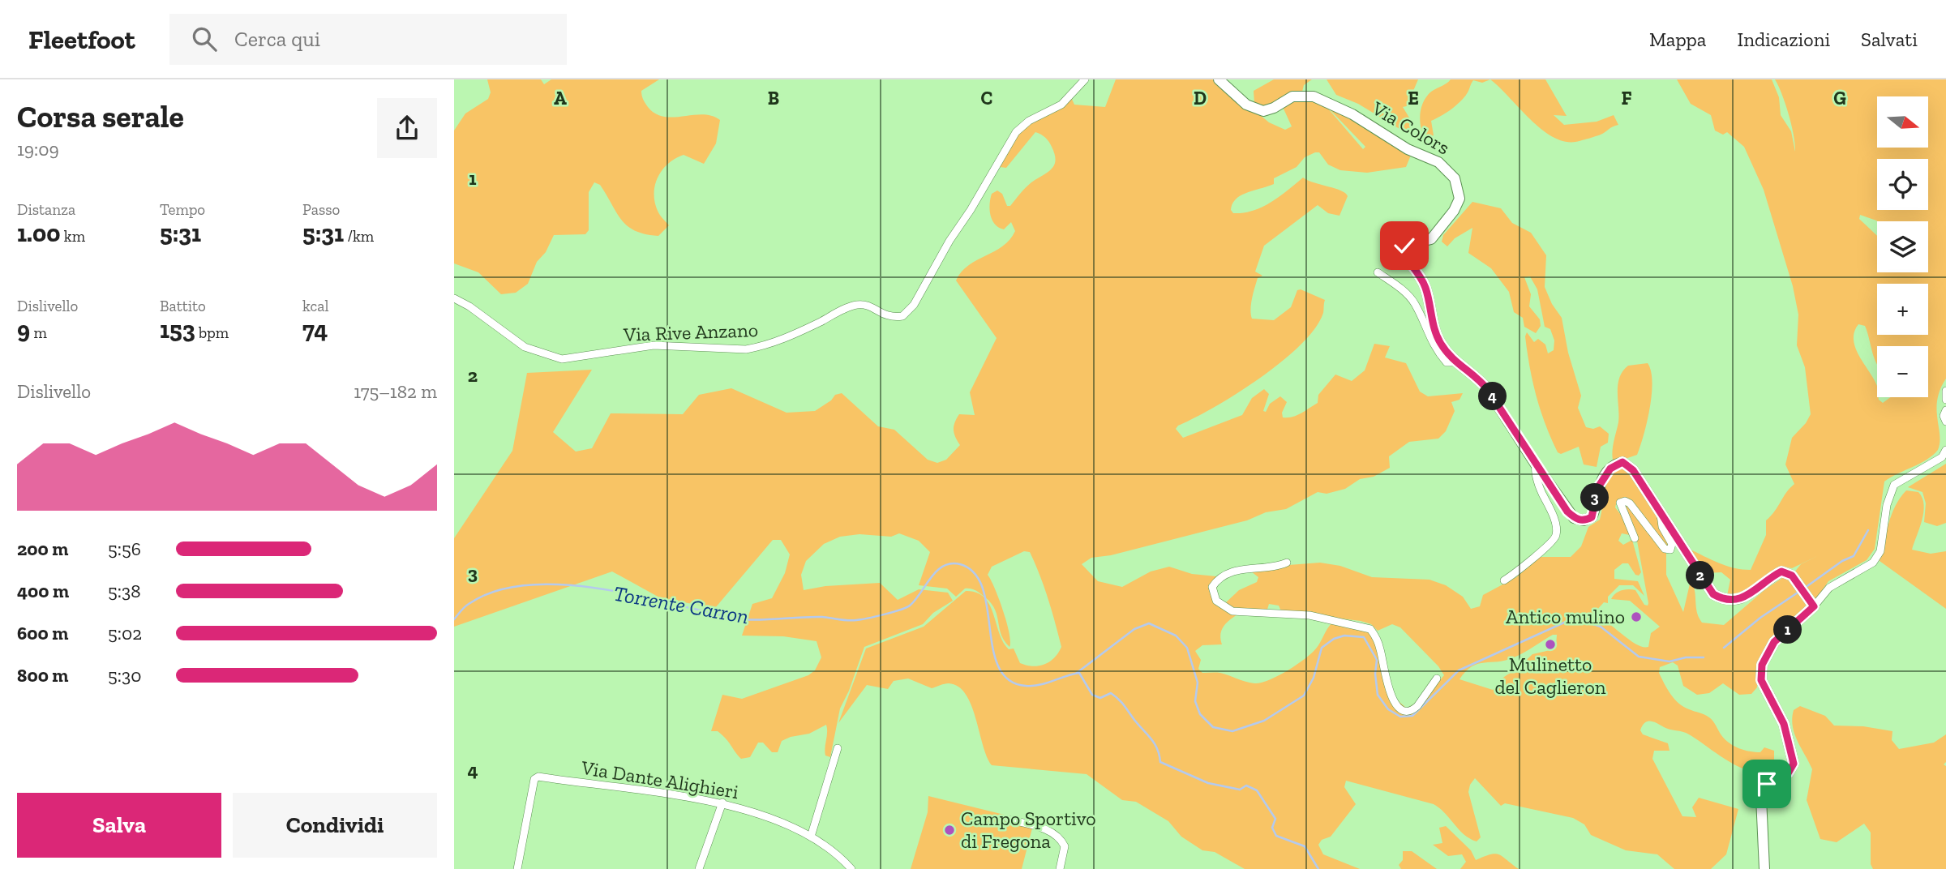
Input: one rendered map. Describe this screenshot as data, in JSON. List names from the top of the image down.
{
  "streets": {
    "street": ["Via Colors", "Via Rive Anzano", "Via Dante Alighieri"]
  },
  "water": ["Torrente Carron"],
  "places": ["Antico mulino", "Mulinetto del Caglieron", "Campo Sportivo di Fregona"],
  "north": "right",
  "page": {
    "header": "Fleetfoot",
    "search": "Cerca qui",
    "nav": ["Mappa", "Indicazioni", "Salvati"],
    "heading": ["Corsa serale", "19:09"],
    "map_buttons": ["+", "−"],
    "stats": [
      ["Distanza", "1.00 km"],
      ["Tempo", "5:31"],
      ["Passo", "5:31 /km"],
      ["Dislivello", "9 m"],
      ["Battito", "153 bpm"],
      ["kcal", "74"]
    ],
    "chart": ["Dislivello", "175–182 m"],
    "pins": [
      "4",
      "3",
      "2",
      "1"
    ],
    "list": [
      {
        "name": "200 m",
        "note": "5:56"
      },
      {
        "name": "400 m",
        "note": "5:38"
      },
      {
        "name": "600 m",
        "note": "5:02"
      },
      {
        "name": "800 m",
        "note": "5:30"
      }
    ],
    "buttons": ["Salva", "Condividi"]
  },
  "grid": {
    "columns": [
      "A",
      "B",
      "C",
      "D",
      "E",
      "F",
      "G"
    ],
    "rows": [
      "1",
      "2",
      "3",
      "4"
    ]
  }
}
